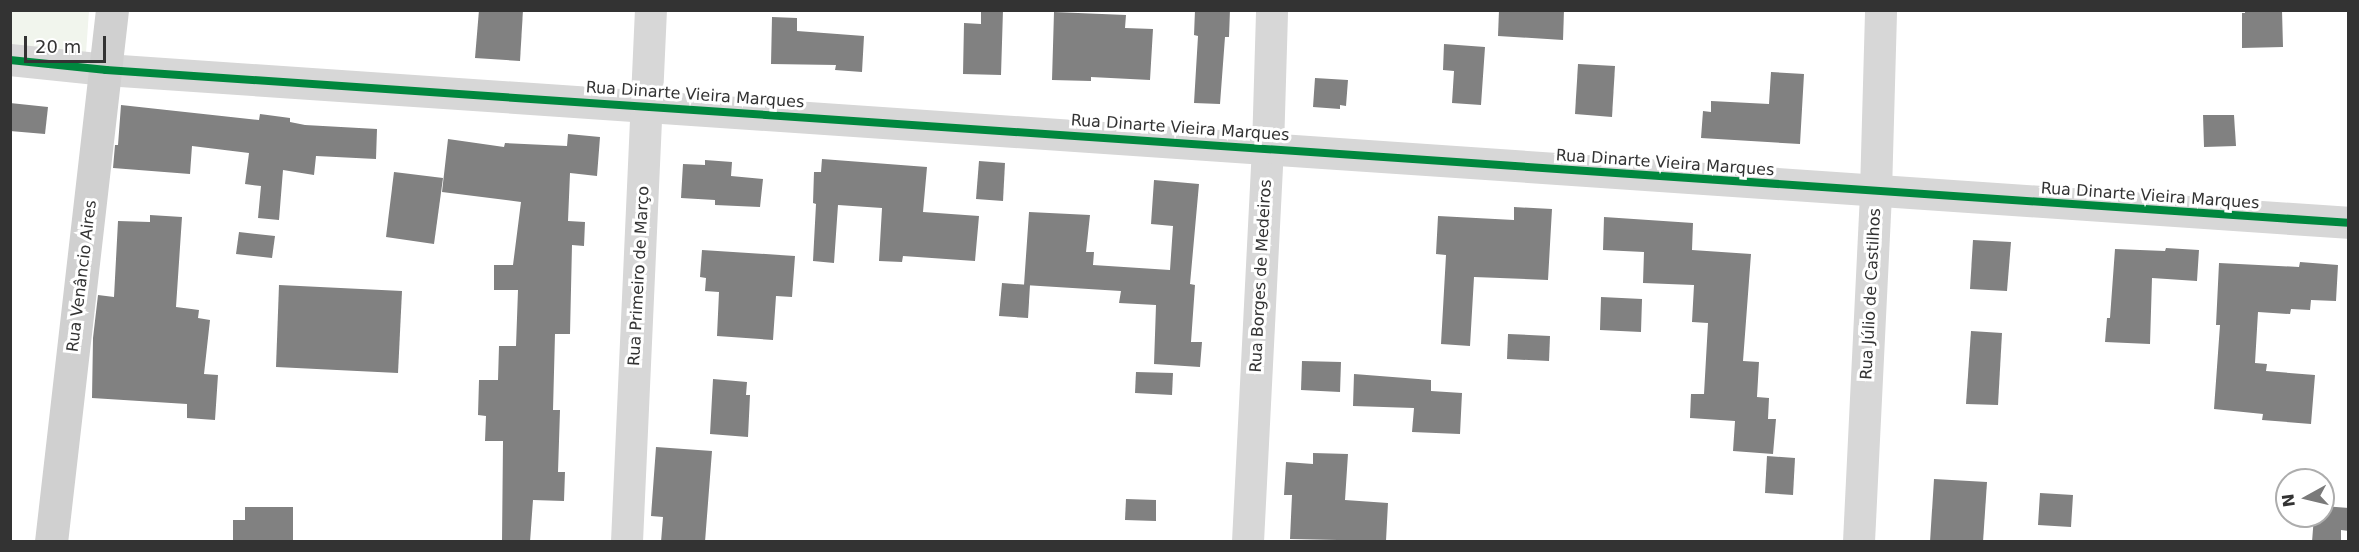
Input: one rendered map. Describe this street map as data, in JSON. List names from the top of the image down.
{
  "streets": {
    "street": [
      "Rua Dinarte Vieira Marques",
      "Rua Venâncio Aires",
      "Rua Primeiro de Março",
      "Rua Borges de Medeiros",
      "Rua Júlio de Castilhos"
    ]
  },
  "crossings": [
    ["Rua Dinarte Vieira Marques", "Rua Venâncio Aires"],
    ["Rua Dinarte Vieira Marques", "Rua Primeiro de Março"],
    ["Rua Dinarte Vieira Marques", "Rua Borges de Medeiros"],
    ["Rua Dinarte Vieira Marques", "Rua Júlio de Castilhos"]
  ],
  "scale_bar": "20 m",
  "north": "left"
}
